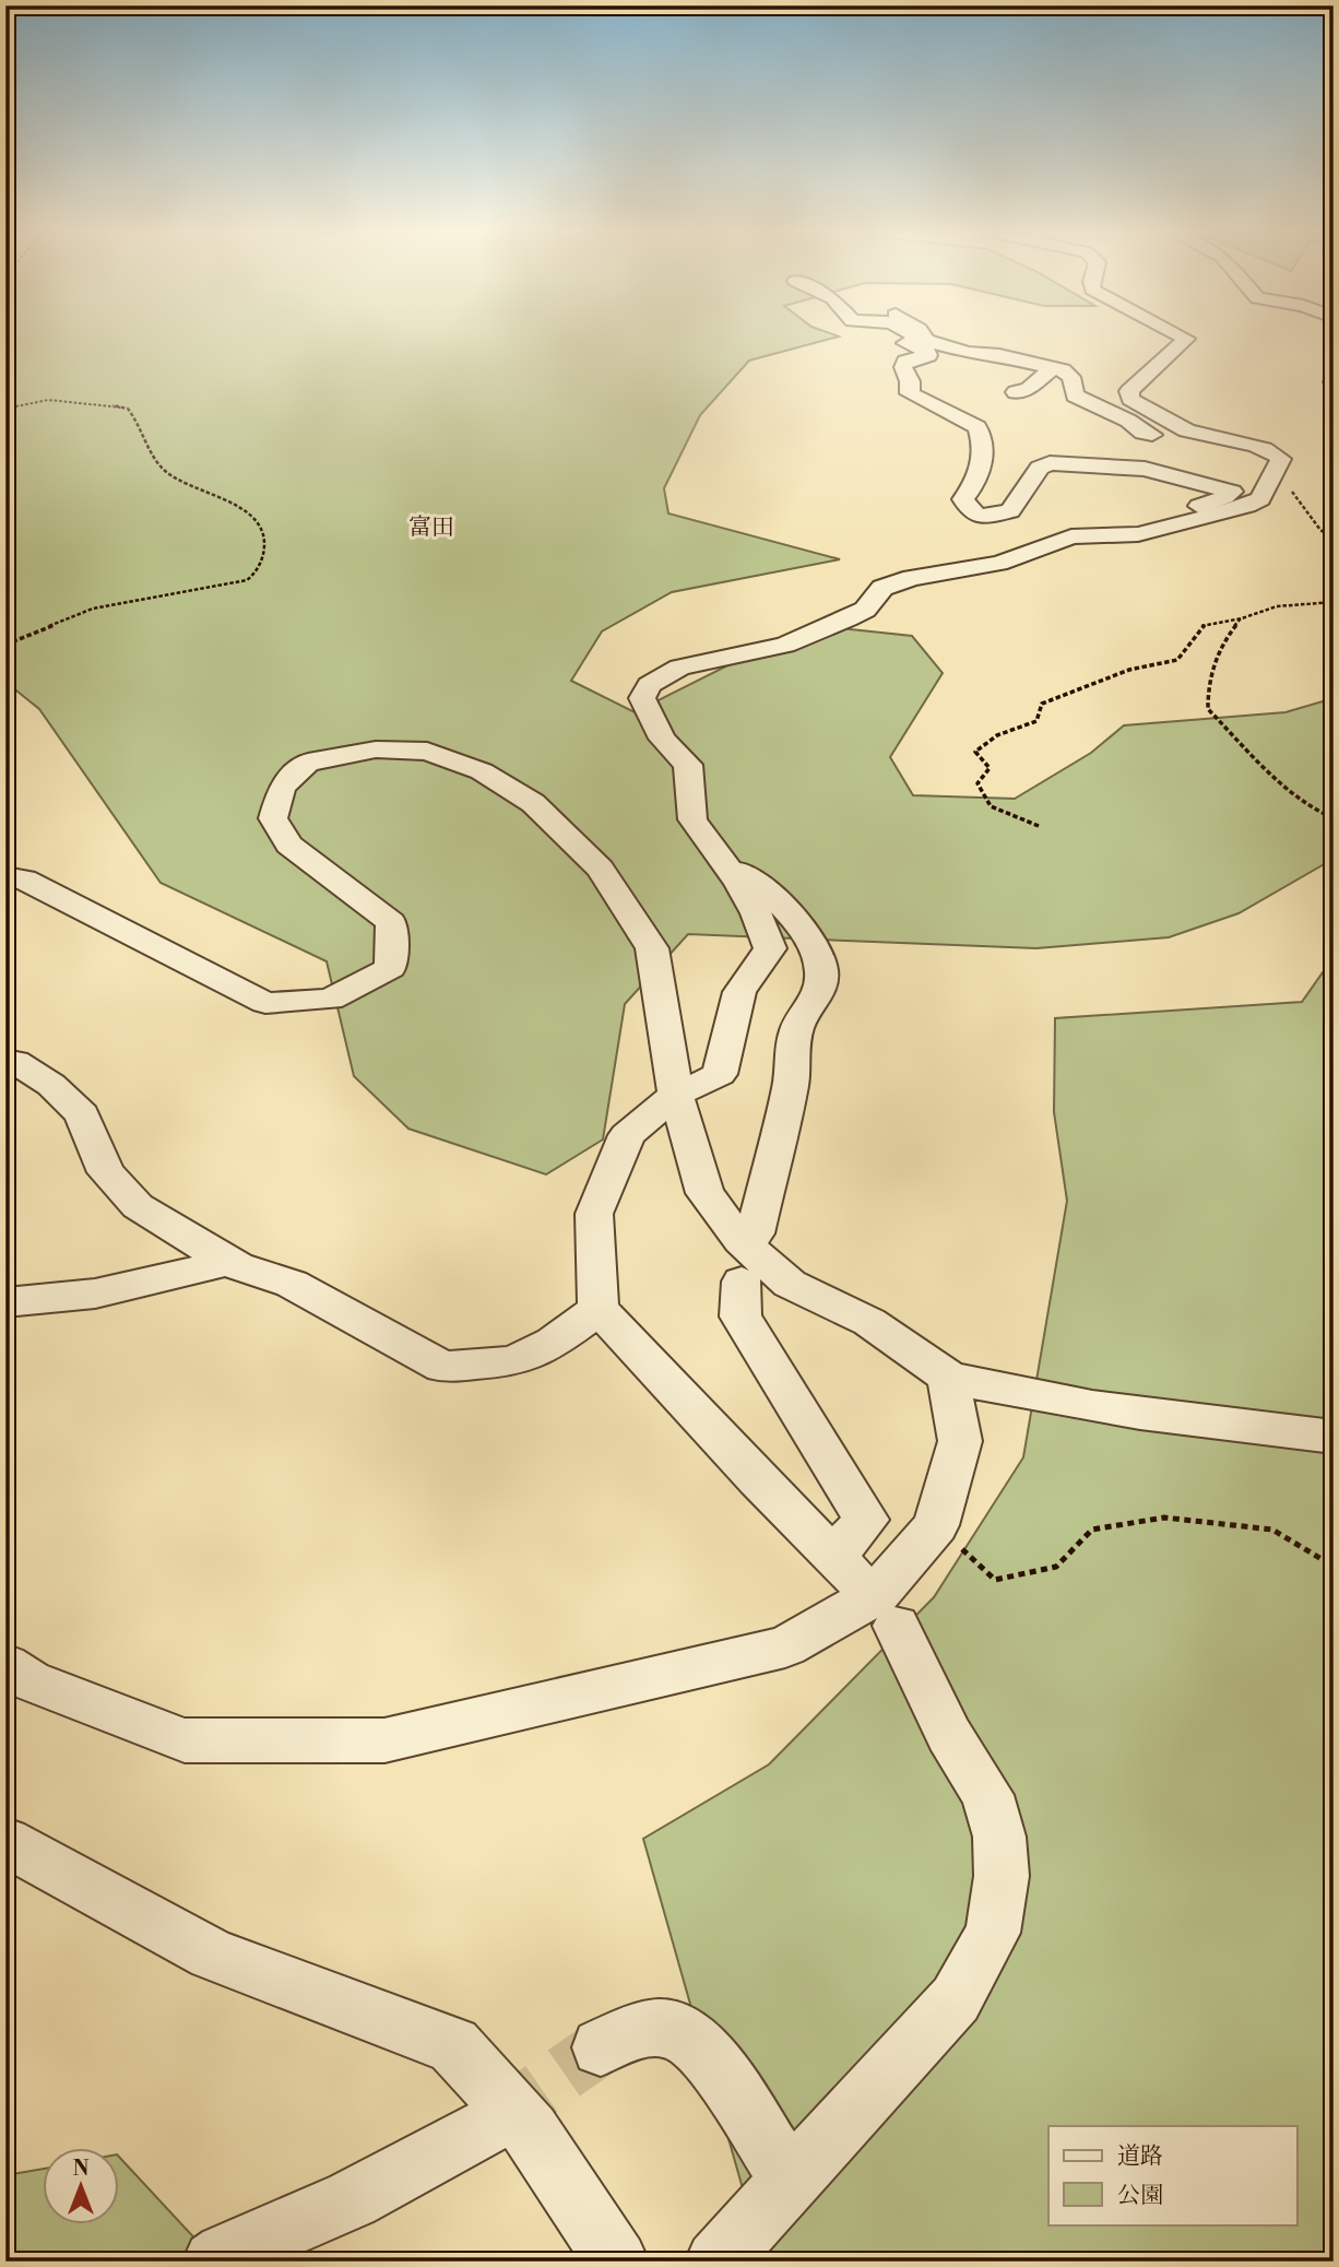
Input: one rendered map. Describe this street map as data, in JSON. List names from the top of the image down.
{
  "districts": ["富田"],
  "legend": ["道路", "公園"],
  "north": "top"
}
